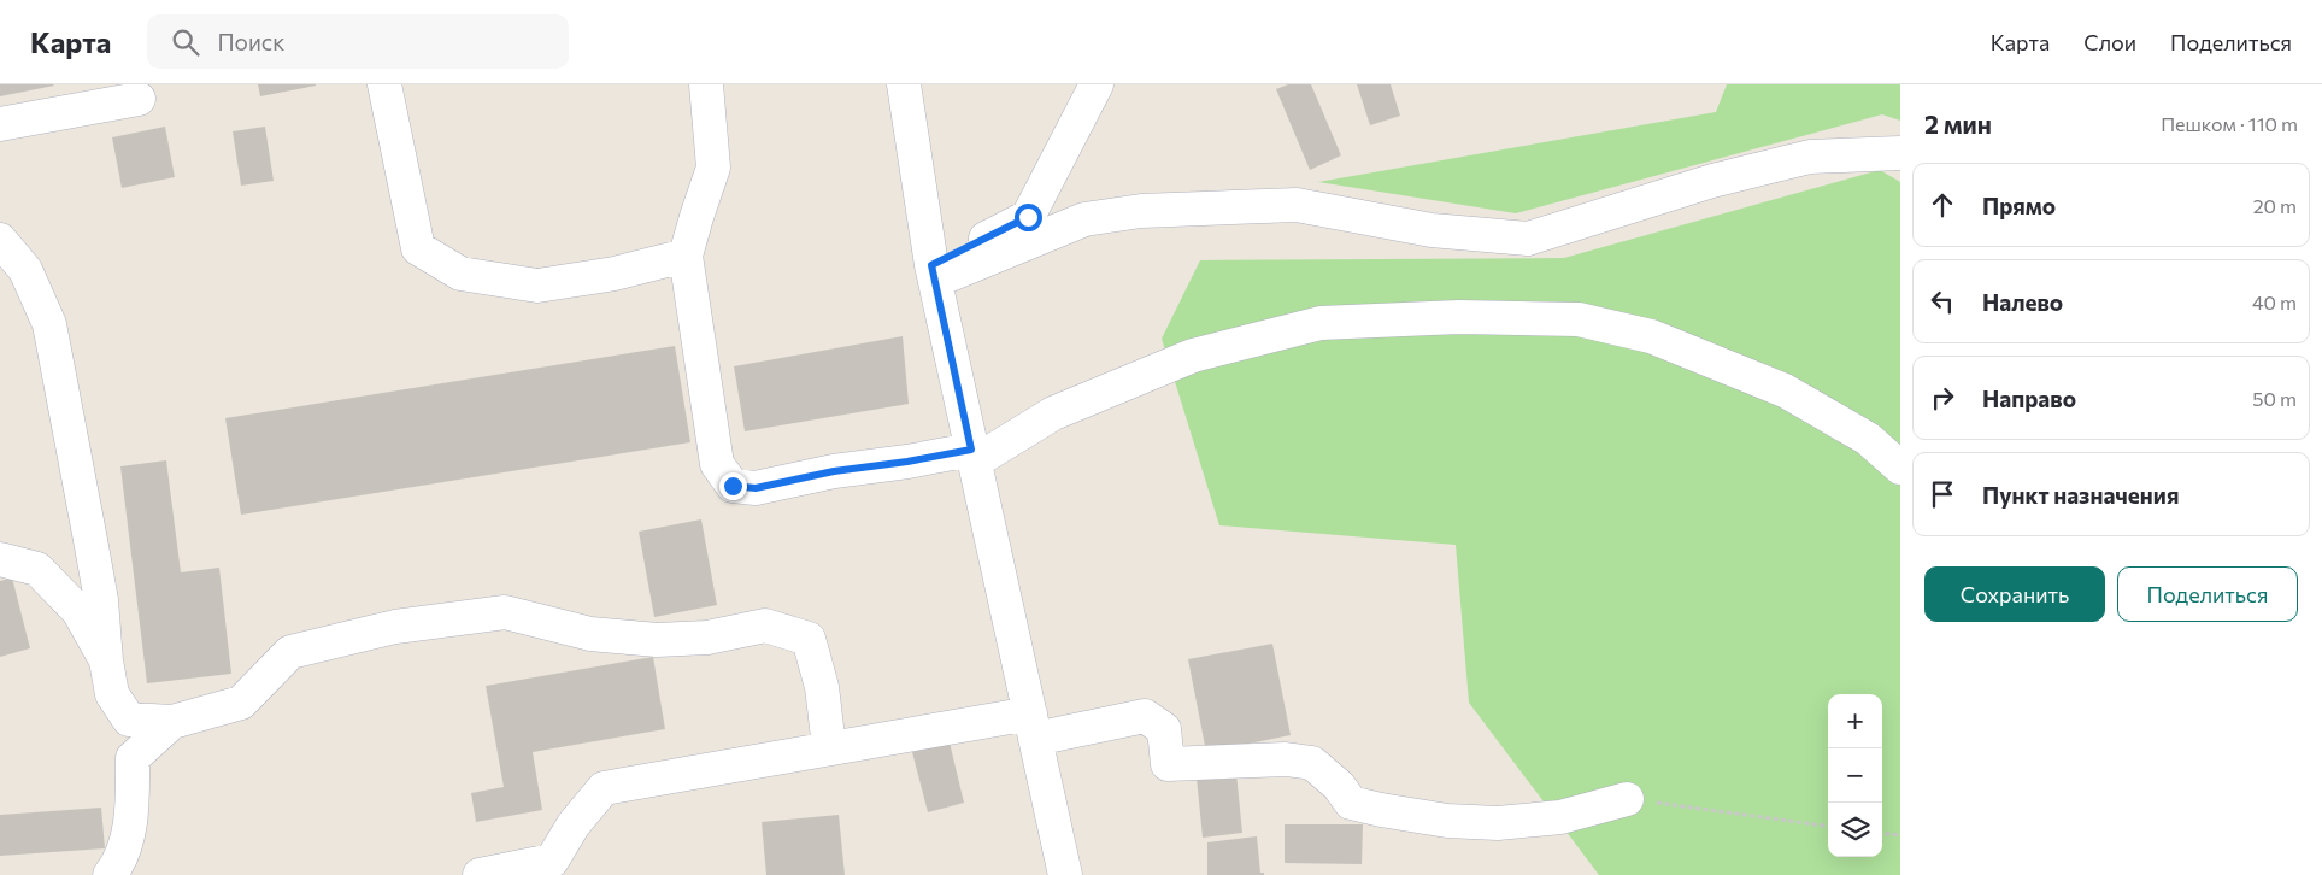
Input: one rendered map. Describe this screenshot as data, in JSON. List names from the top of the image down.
{
  "page": {
    "header": "Карта",
    "search": "Поиск",
    "nav": ["Карта", "Слои", "Поделиться"],
    "heading": ["2 мин", "Пешком · 110 m"],
    "list": [
      ["Прямо", "20 m"],
      ["Налево", "40 m"],
      ["Направо", "50 m"],
      "Пункт назначения"
    ],
    "buttons": ["Сохранить", "Поделиться"],
    "map_buttons": ["+", "−"]
  }
}
